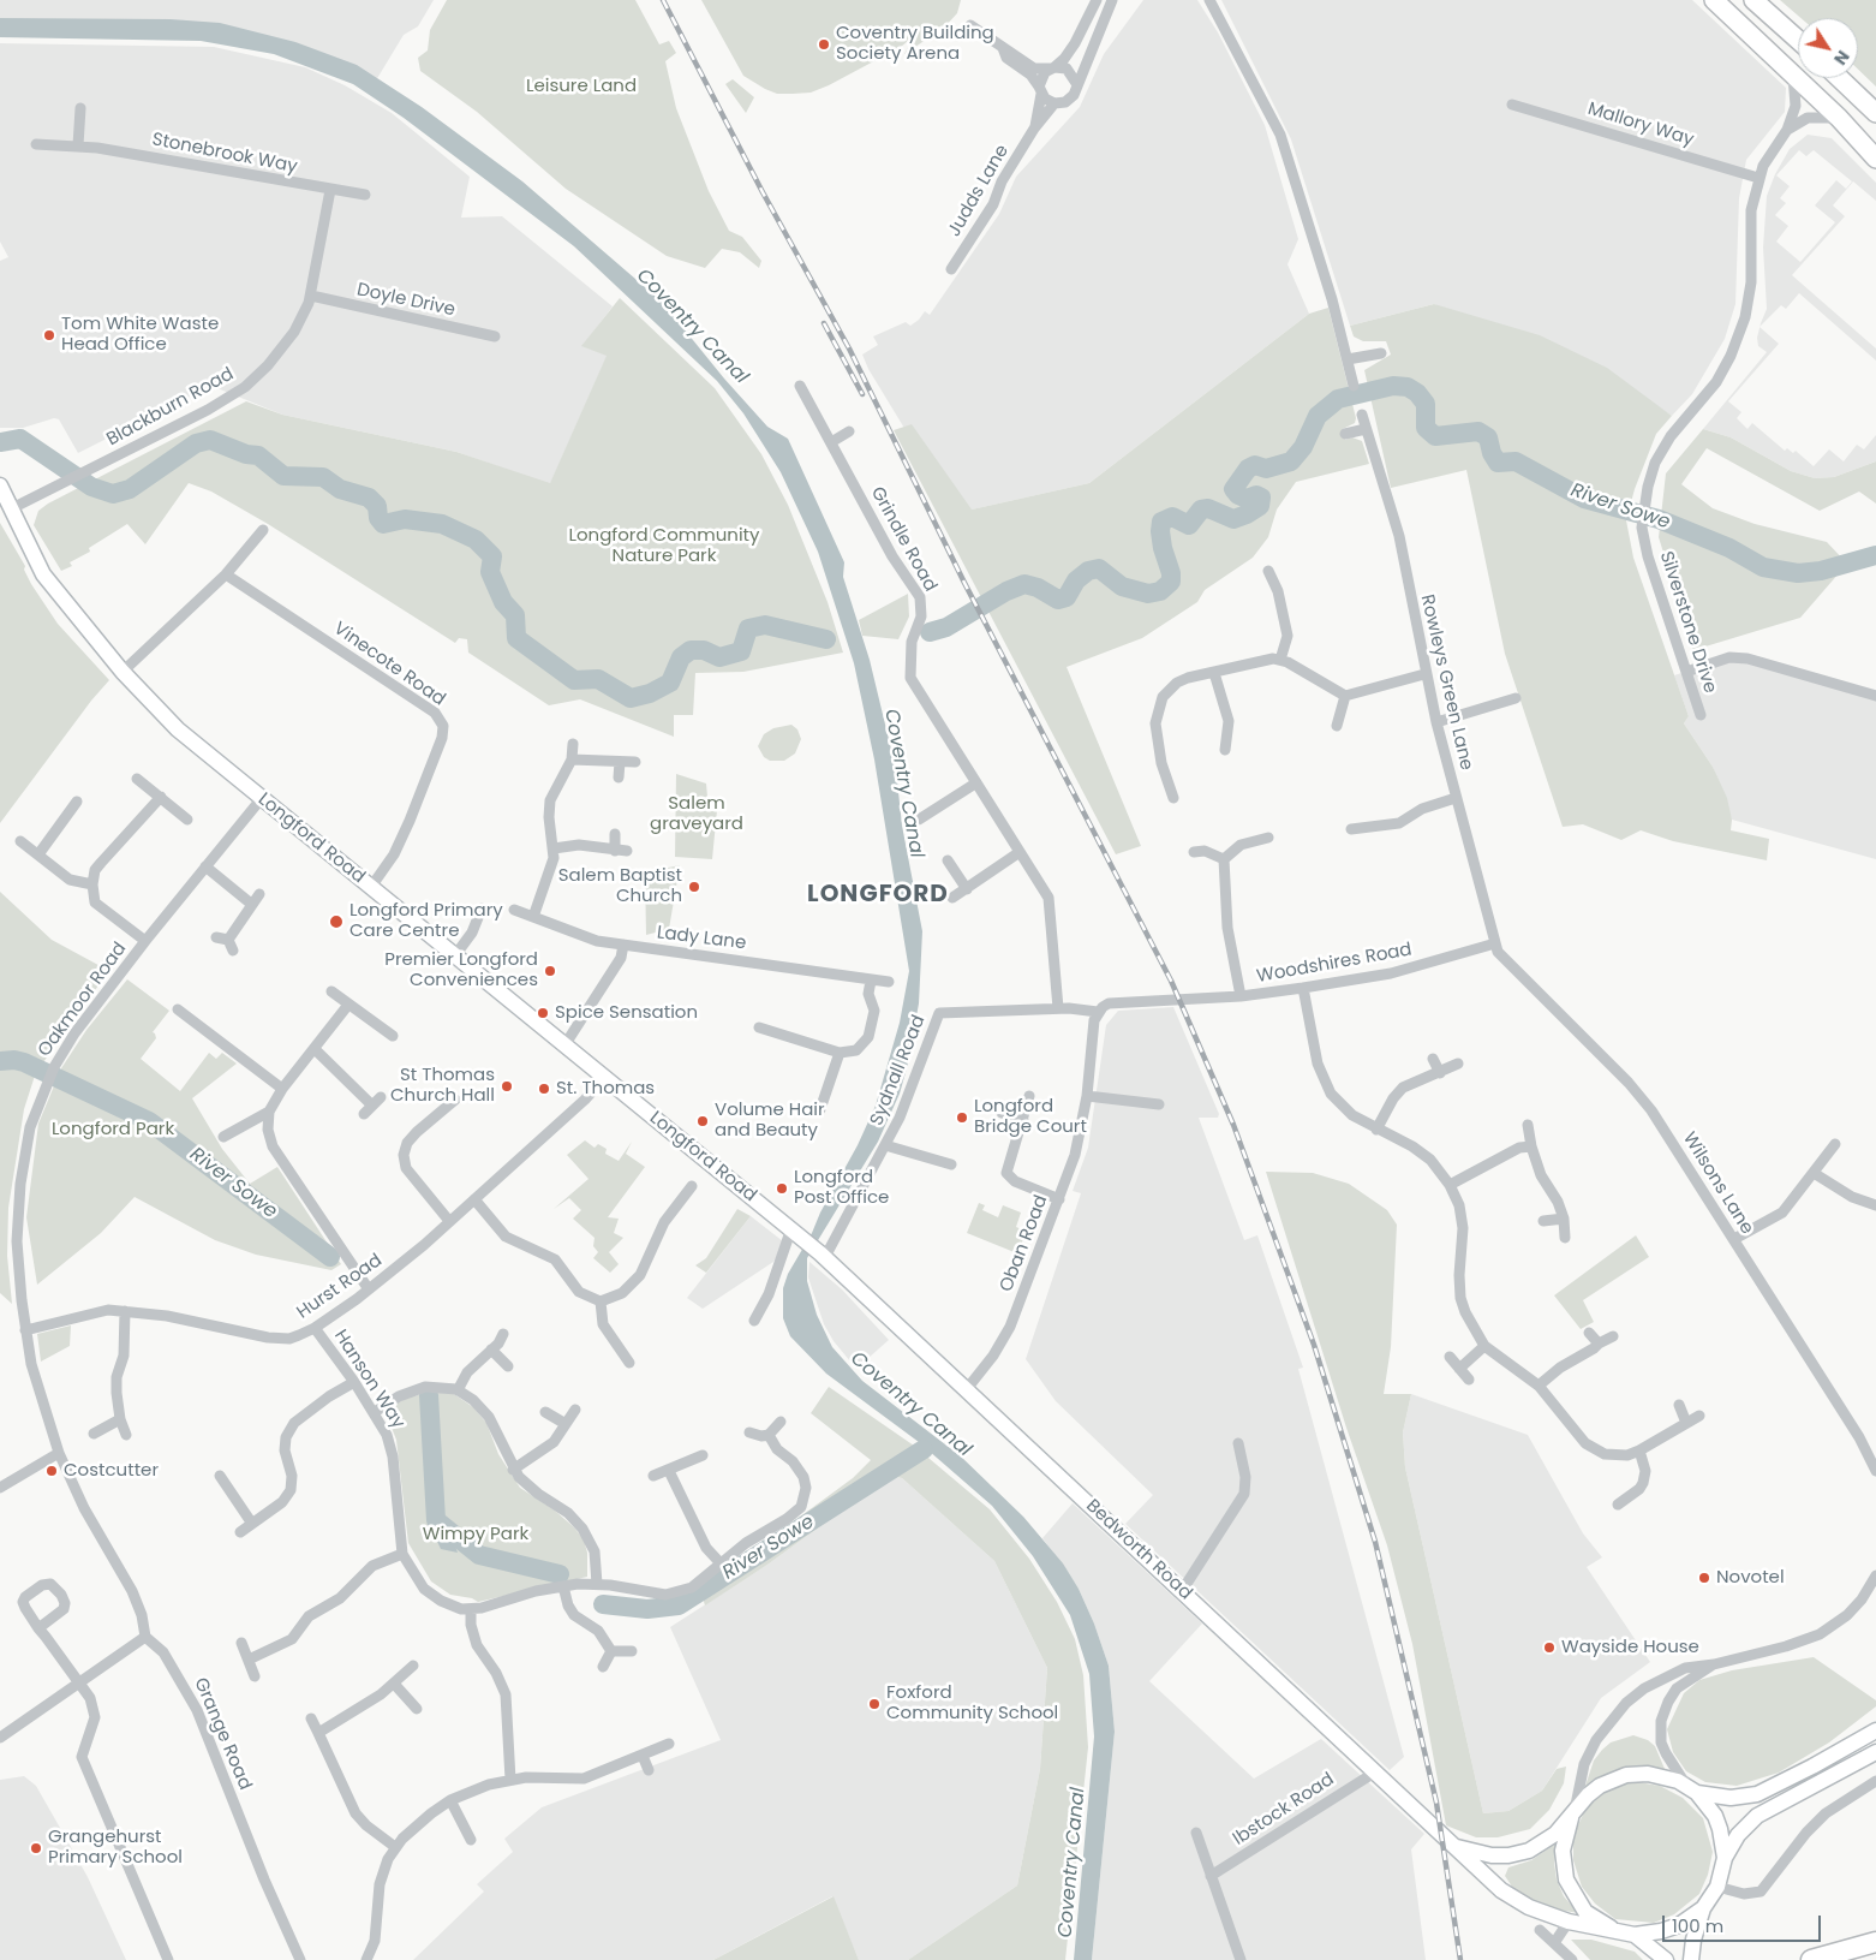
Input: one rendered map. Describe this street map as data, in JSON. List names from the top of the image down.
{
  "streets": {
    "main road": ["Longford Road", "Bedworth Road"],
    "street": [
      "Mallory Way",
      "Stonebrook Way",
      "Judds Lane",
      "Doyle Drive",
      "Blackburn Road",
      "Grindle Road",
      "Silverstone Drive",
      "Vinecote Road",
      "Rowleys Green Lane",
      "Lady Lane",
      "Woodshires Road",
      "Oakmoor Road",
      "Sydnall Road",
      "Wilsons Lane",
      "Oban Road",
      "Hurst Road",
      "Hanson Way",
      "Grange Road",
      "Ibstock Road"
    ]
  },
  "crossings": [
    ["Mallory Way", "Silverstone Drive"],
    ["Stonebrook Way", "Blackburn Road"],
    ["Doyle Drive", "Blackburn Road"],
    ["Blackburn Road", "Longford Road"],
    ["Grindle Road", "Sydnall Road"],
    ["Vinecote Road", "Longford Road"],
    ["Rowleys Green Lane", "Woodshires Road"],
    ["Rowleys Green Lane", "Wilsons Lane"],
    ["Longford Road", "Oakmoor Road"],
    ["Longford Road", "Sydnall Road"],
    ["Longford Road", "Hurst Road"],
    ["Longford Road", "Bedworth Road"],
    ["Woodshires Road", "Sydnall Road"],
    ["Woodshires Road", "Wilsons Lane"],
    ["Oakmoor Road", "Hurst Road"],
    ["Sydnall Road", "Oban Road"],
    ["Sydnall Road", "Bedworth Road"],
    ["Oban Road", "Bedworth Road"],
    ["Hurst Road", "Hanson Way"],
    ["Bedworth Road", "Ibstock Road"]
  ],
  "districts": ["LONGFORD"],
  "water": ["Coventry Canal", "River Sowe"],
  "parks": [
    "Leisure Land",
    "Longford Community Nature Park",
    "Salem graveyard",
    "Longford Park",
    "Wimpy Park"
  ],
  "places": [
    "Coventry Building Society Arena",
    "Tom White Waste Head Office",
    "Salem Baptist Church",
    "Longford Primary Care Centre",
    "Premier Longford Conveniences",
    "Spice Sensation",
    "St Thomas Church Hall",
    "St. Thomas",
    "Longford Bridge Court",
    "Volume Hair and Beauty",
    "Longford Post Office",
    "Costcutter",
    "Novotel",
    "Wayside House",
    "Foxford Community School",
    "Grangehurst Primary School"
  ],
  "scale_bar": "100 m",
  "north": "bottom right"
}
